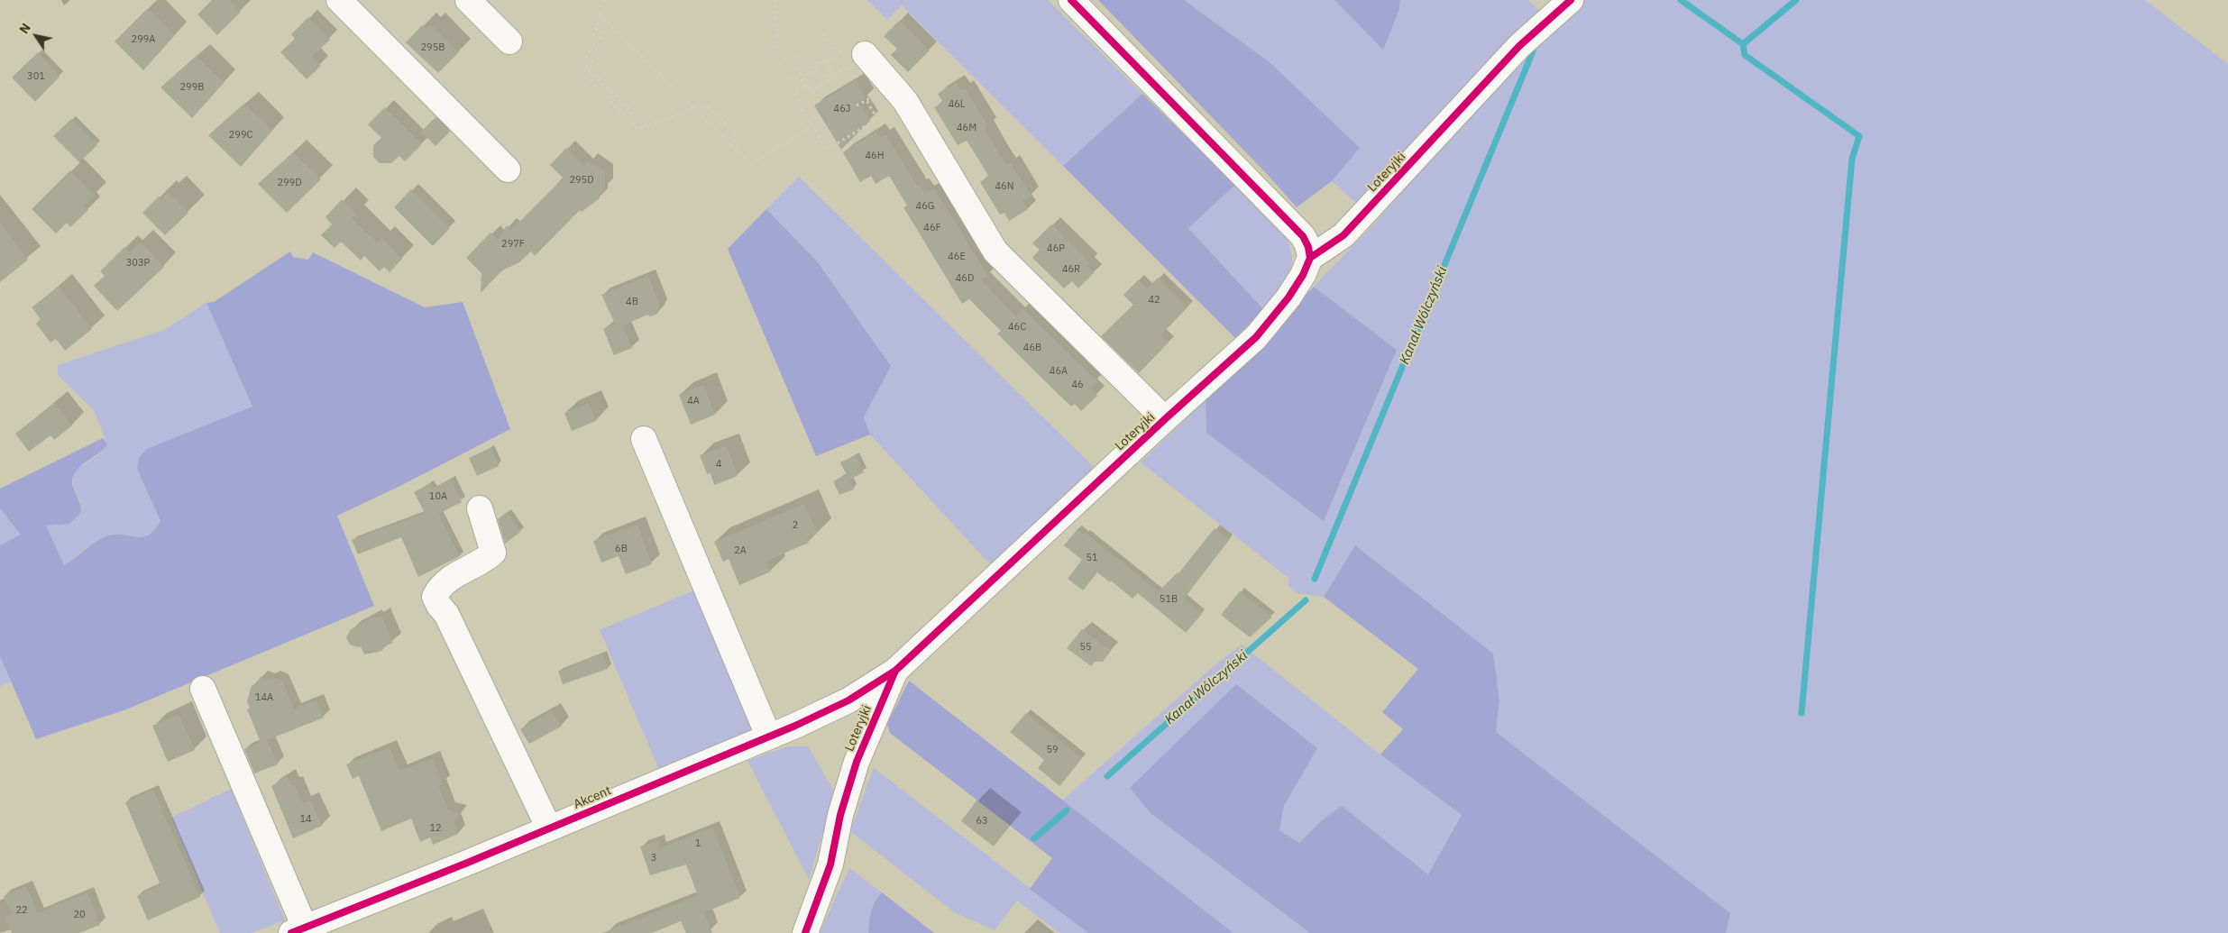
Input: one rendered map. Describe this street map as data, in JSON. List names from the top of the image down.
{
  "streets": {
    "street": ["Loteryjki", "Akcent"]
  },
  "crossings": [
    ["Loteryjki", "Akcent"]
  ],
  "water": ["Kanał Wólczyński"],
  "house_numbers": [
    "299A",
    "295B",
    "301",
    "299B",
    "46L",
    "46J",
    "46M",
    "299C",
    "46H",
    "295D",
    "299D",
    "46N",
    "46G",
    "46F",
    "297F",
    "46P",
    "46E",
    "303P",
    "46R",
    "46D",
    "42",
    "4B",
    "46C",
    "46B",
    "46A",
    "46",
    "4A",
    "4",
    "10A",
    "2",
    "6B",
    "2A",
    "51",
    "51B",
    "55",
    "14A",
    "59",
    "14",
    "63",
    "12",
    "1",
    "3",
    "22",
    "20"
  ],
  "north": "top left"
}
